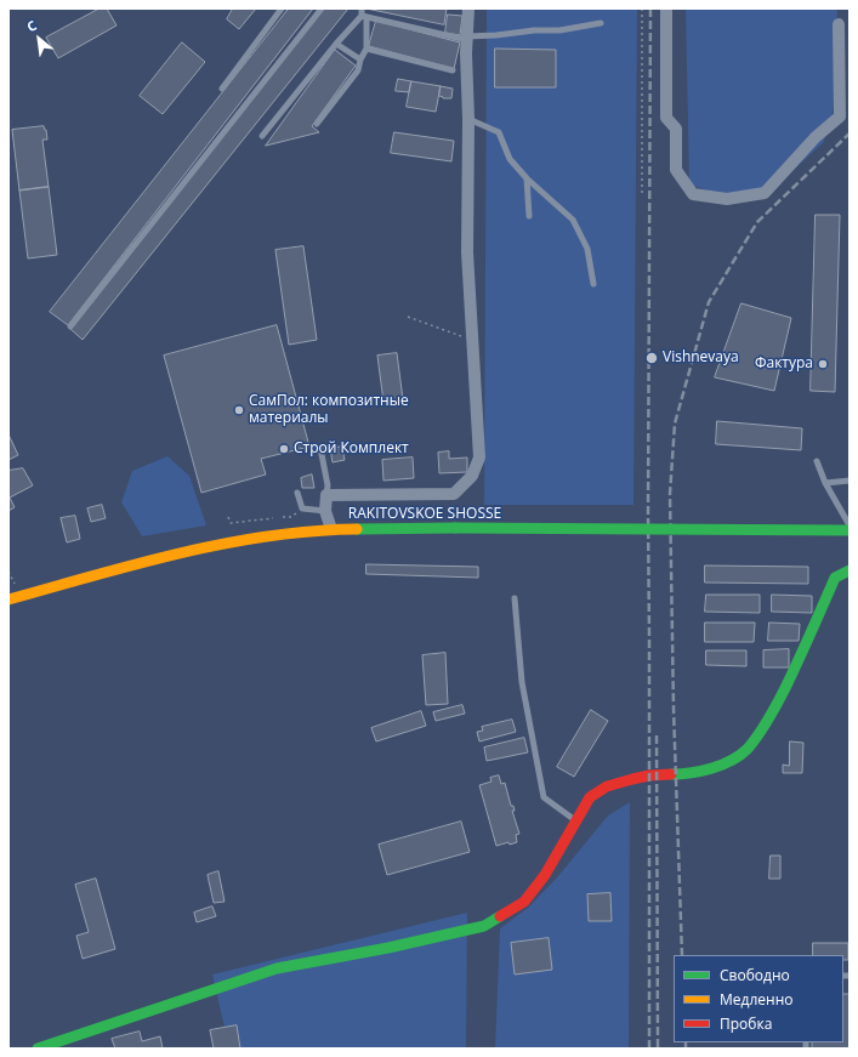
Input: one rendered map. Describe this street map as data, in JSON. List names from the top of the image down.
{
  "streets": {
    "street": ["RAKITOVSKOE SHOSSE"]
  },
  "places": [
    "Vishnevaya",
    "Фактура",
    "СамПол: композитные материалы",
    "Строй Комплект"
  ],
  "legend": ["Свободно", "Медленно", "Пробка"],
  "north": "top left"
}
